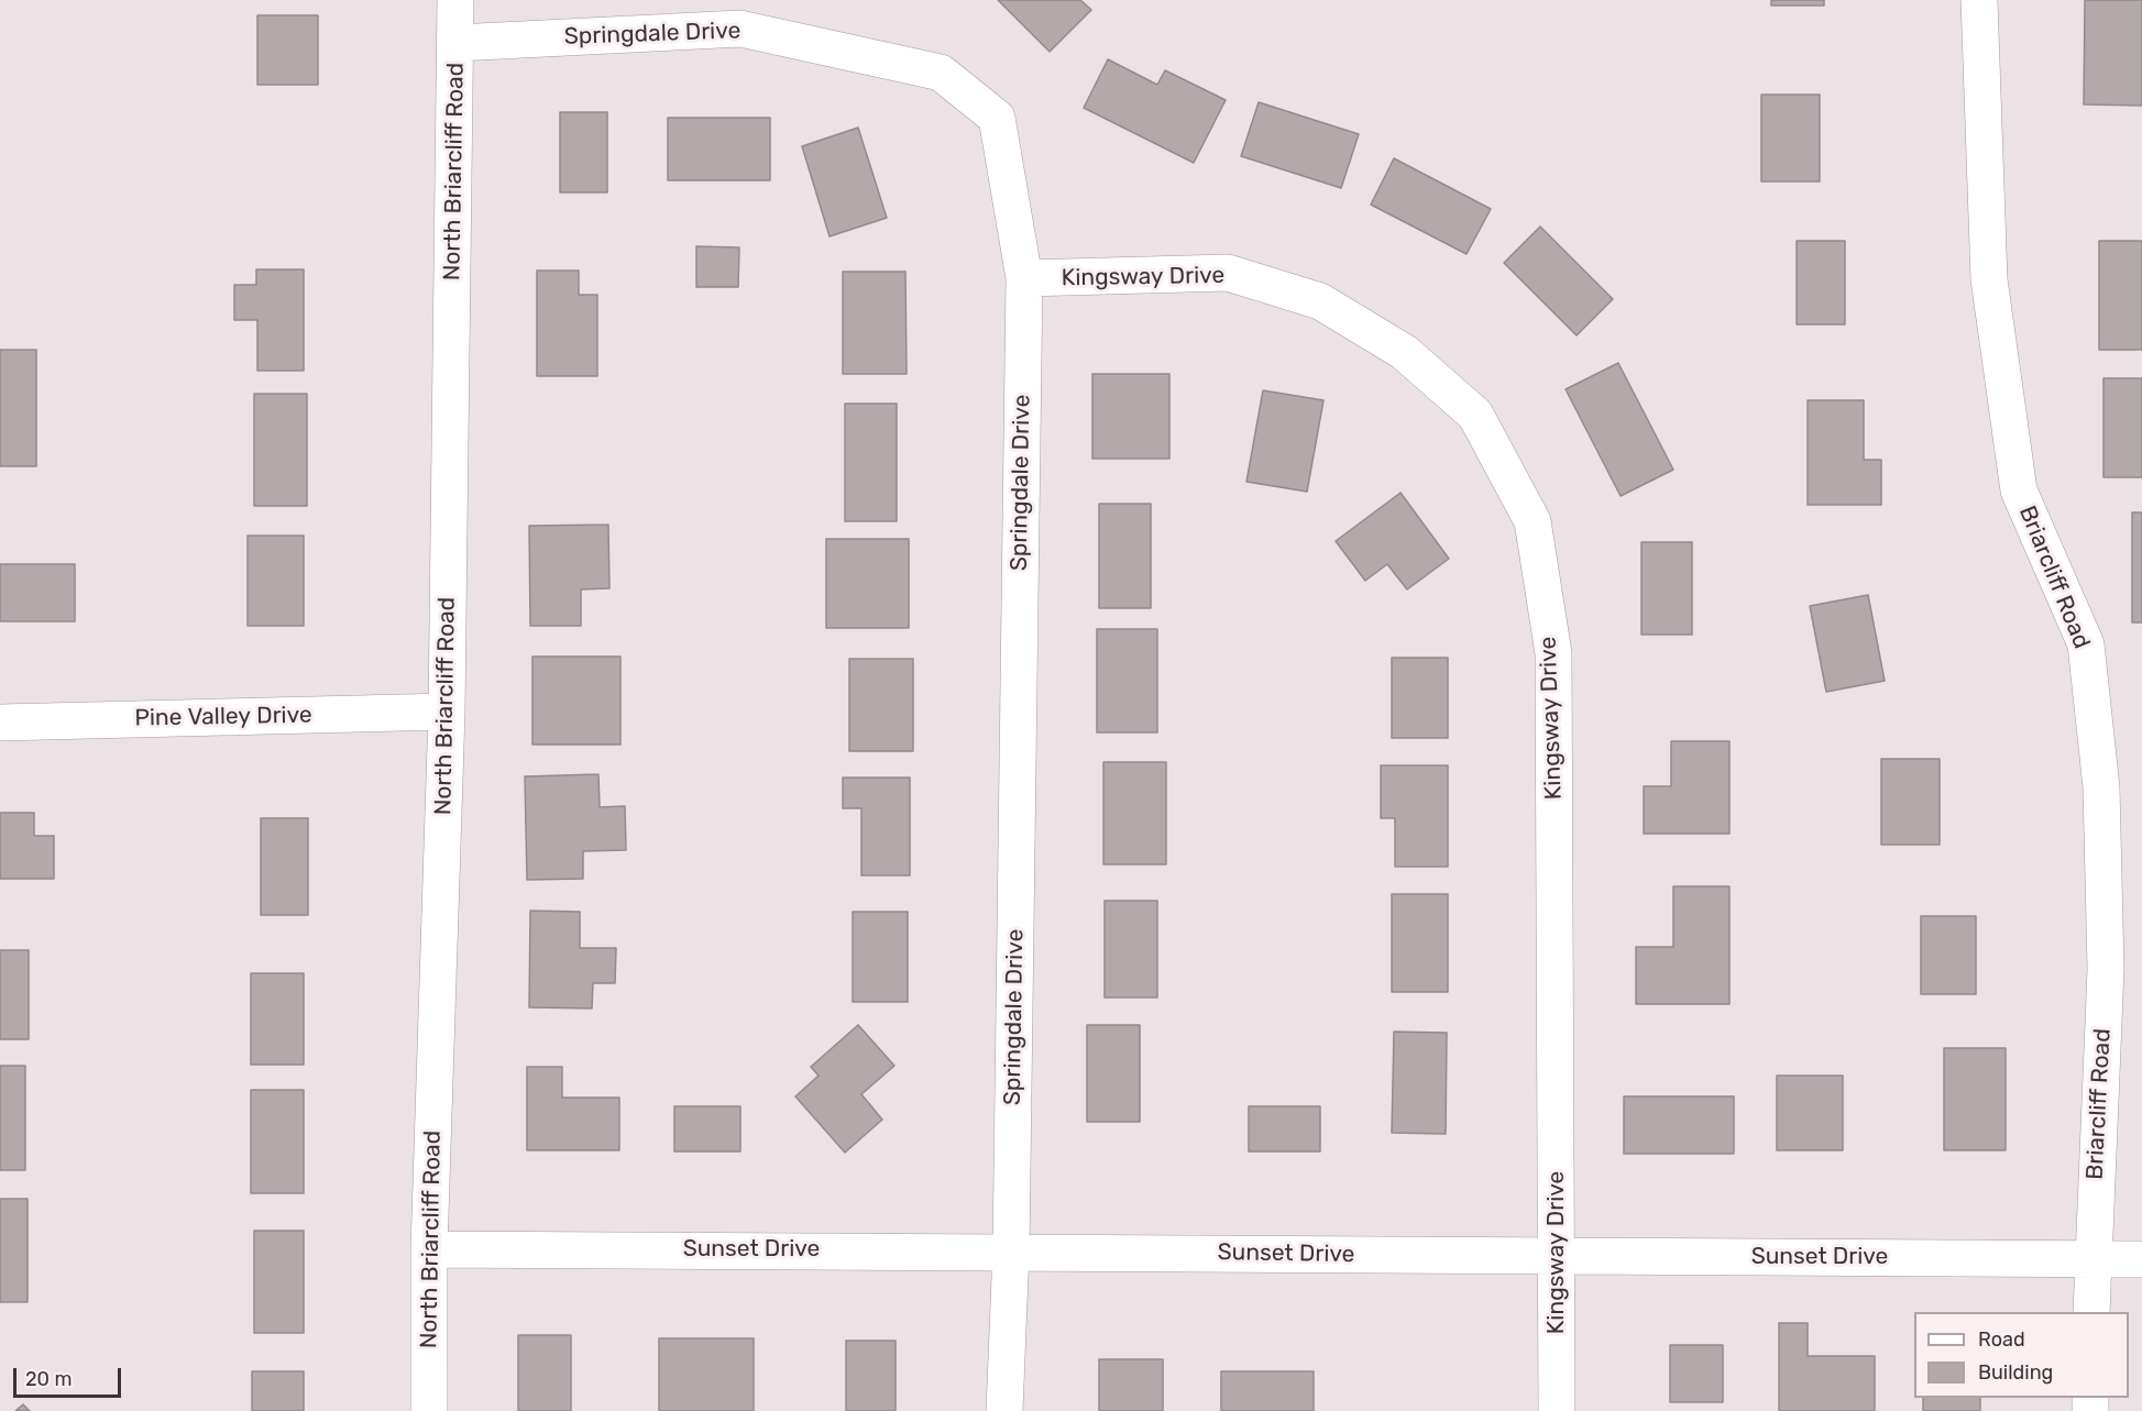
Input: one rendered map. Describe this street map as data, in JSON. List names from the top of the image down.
{
  "streets": {
    "street": [
      "Springdale Drive",
      "North Briarcliff Road",
      "Kingsway Drive",
      "Briarcliff Road",
      "Pine Valley Drive",
      "Sunset Drive"
    ]
  },
  "crossings": [
    ["Springdale Drive", "North Briarcliff Road"],
    ["Springdale Drive", "Kingsway Drive"],
    ["Springdale Drive", "Sunset Drive"],
    ["North Briarcliff Road", "Pine Valley Drive"],
    ["North Briarcliff Road", "Sunset Drive"],
    ["Kingsway Drive", "Sunset Drive"],
    ["Briarcliff Road", "Sunset Drive"]
  ],
  "legend": ["Road", "Building"],
  "scale_bar": "20 m"
}
